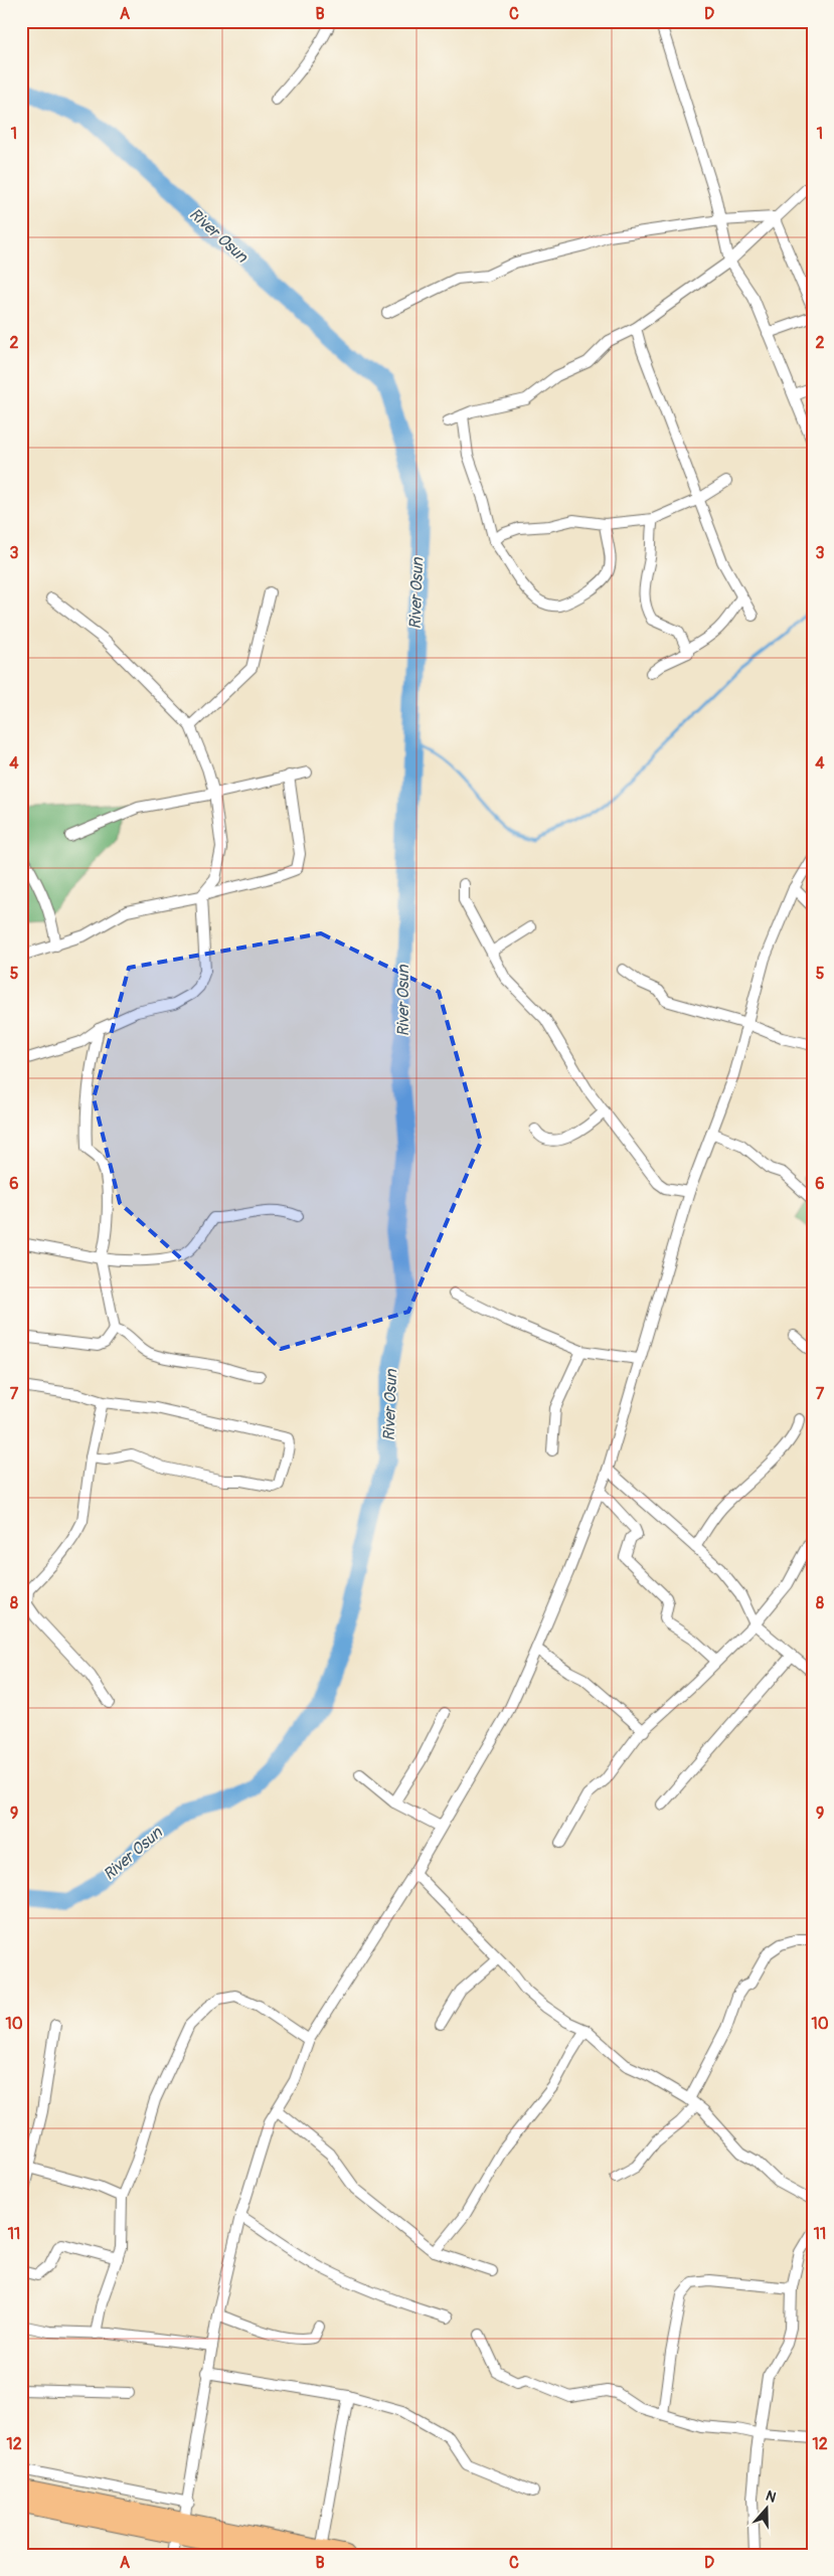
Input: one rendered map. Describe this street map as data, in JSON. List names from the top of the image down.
{
  "water": ["River Osun"],
  "north": "top",
  "grid": {
    "columns": [
      "A",
      "B",
      "C",
      "D"
    ],
    "rows": [
      "1",
      "2",
      "3",
      "4",
      "5",
      "6",
      "7",
      "8",
      "9",
      "10",
      "11",
      "12"
    ]
  }
}
